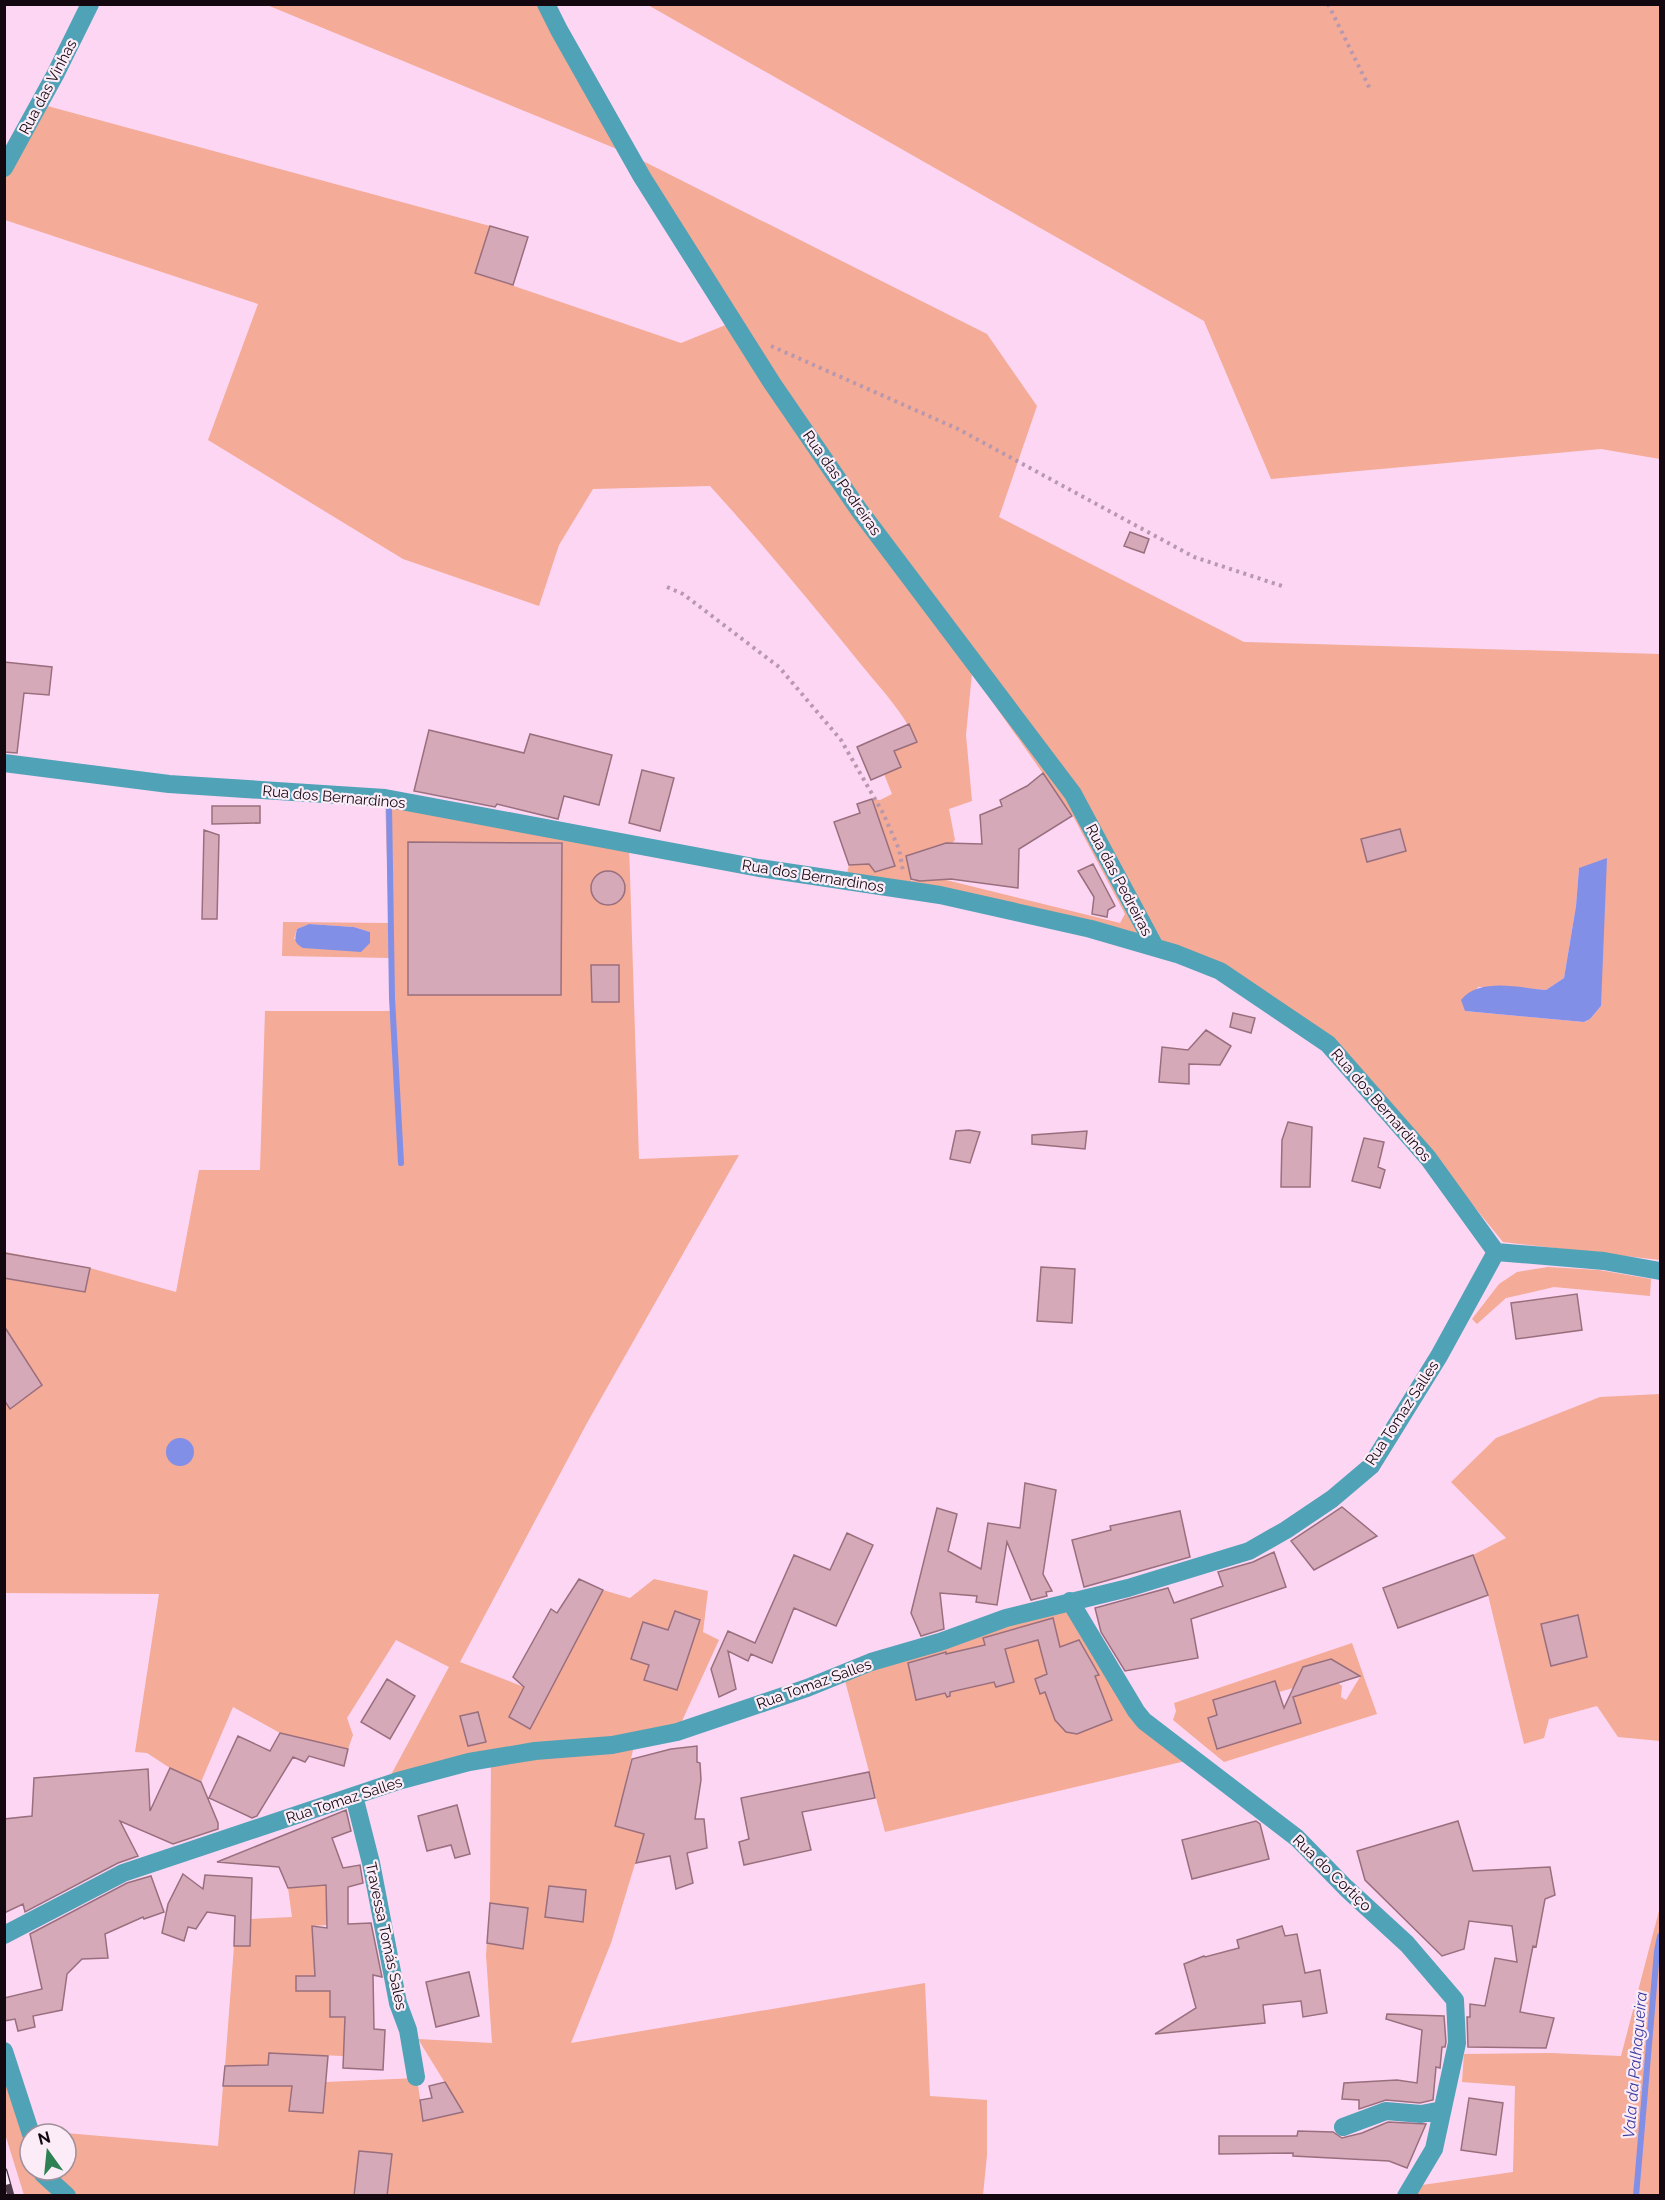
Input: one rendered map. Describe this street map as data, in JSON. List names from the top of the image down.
{
  "streets": {
    "street": [
      "Rua das Vinhas",
      "Rua das Pedreiras",
      "Rua dos Bernardinos",
      "Rua Tomaz Salles",
      "Rua do Cortiço",
      "Travessa Tomás Sales"
    ]
  },
  "crossings": [
    ["Rua das Pedreiras", "Rua dos Bernardinos"],
    ["Rua dos Bernardinos", "Rua Tomaz Salles"],
    ["Rua Tomaz Salles", "Rua do Cortiço"],
    ["Rua Tomaz Salles", "Travessa Tomás Sales"]
  ],
  "water": ["Vala da Palhagueira"],
  "north": "top"
}
